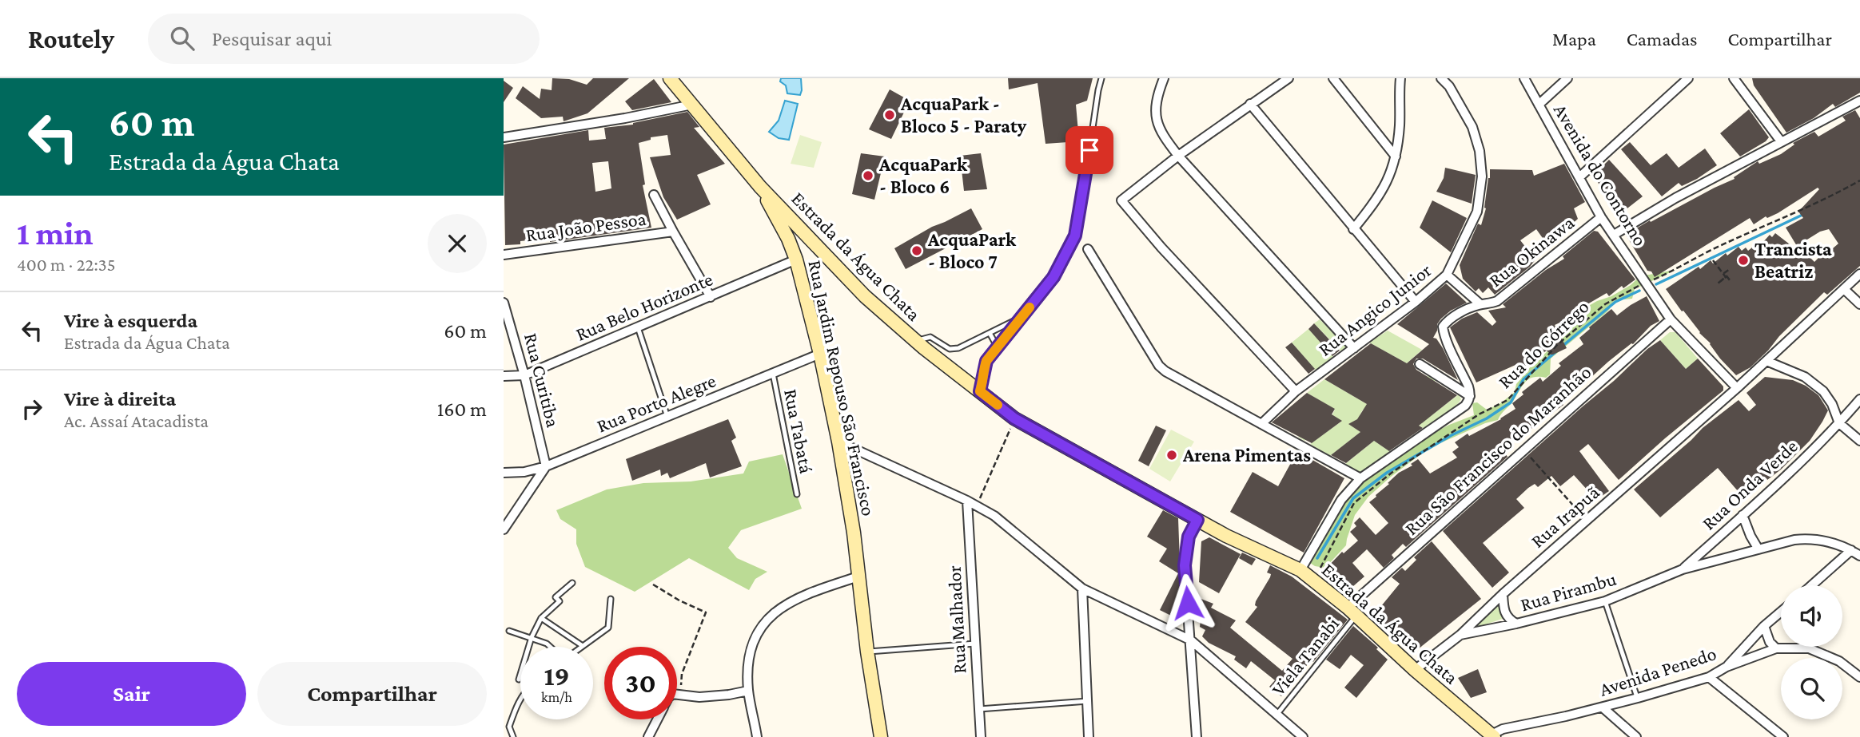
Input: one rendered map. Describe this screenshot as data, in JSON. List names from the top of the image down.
{
  "streets": {
    "street": [
      "Avenida do Contorno",
      "Rua João Pessoa",
      "Rua Okinawa",
      "Estrada da Água Chata",
      "Rua Belo Horizonte",
      "Rua Angico Junior",
      "Rua Curitiba",
      "Rua Jardim Repouso São Francisco",
      "Rua Porto Alegre",
      "Rua São Francisco do Maranhão",
      "Rua Onda Verde",
      "Rua Irapuã",
      "Rua Pirambu",
      "Rua Malhador",
      "Avenida Penedo"
    ],
    "lane": ["Rua Tabatá", "Viela Tanabi"],
    "path": ["Rua do Córrego"]
  },
  "crossings": [
    ["Avenida do Contorno", "Rua Okinawa"],
    ["Avenida do Contorno", "Rua São Francisco do Maranhão"],
    ["Avenida do Contorno", "Rua Irapuã"],
    ["Estrada da Água Chata", "Rua Jardim Repouso São Francisco"],
    ["Estrada da Água Chata", "Rua São Francisco do Maranhão"],
    ["Estrada da Água Chata", "Rua Irapuã"],
    ["Estrada da Água Chata", "Viela Tanabi"],
    ["Estrada da Água Chata", "Avenida Penedo"],
    ["Rua Belo Horizonte", "Rua Curitiba"],
    ["Rua Belo Horizonte", "Rua Jardim Repouso São Francisco"],
    ["Rua Curitiba", "Rua Porto Alegre"],
    ["Rua Jardim Repouso São Francisco", "Rua Porto Alegre"],
    ["Rua Porto Alegre", "Rua Tabatá"],
    ["Rua São Francisco do Maranhão", "Viela Tanabi"],
    ["Rua Onda Verde", "Rua Pirambu"],
    ["Rua Irapuã", "Rua Pirambu"]
  ],
  "places": [
    "AcquaPark - Bloco 5 - Paraty",
    "AcquaPark - Bloco 6",
    "AcquaPark - Bloco 7",
    "Trancista Beatriz",
    "Arena Pimentas"
  ],
  "page": {
    "header": "Routely",
    "search": "Pesquisar aqui",
    "nav": ["Mapa", "Camadas", "Compartilhar"],
    "turn": ["60 m", "Estrada da Água Chata"],
    "heading": ["1 min", "400 m · 22:35"],
    "list": [
      {
        "name": "Vire à esquerda",
        "note": "Estrada da Água Chata",
        "value": "60 m"
      },
      {
        "name": "Vire à direita",
        "note": "Ac. Assaí Atacadista",
        "value": "160 m"
      }
    ],
    "speed": "19 km/h",
    "limit": "30",
    "buttons": ["Sair", "Compartilhar"]
  }
}
